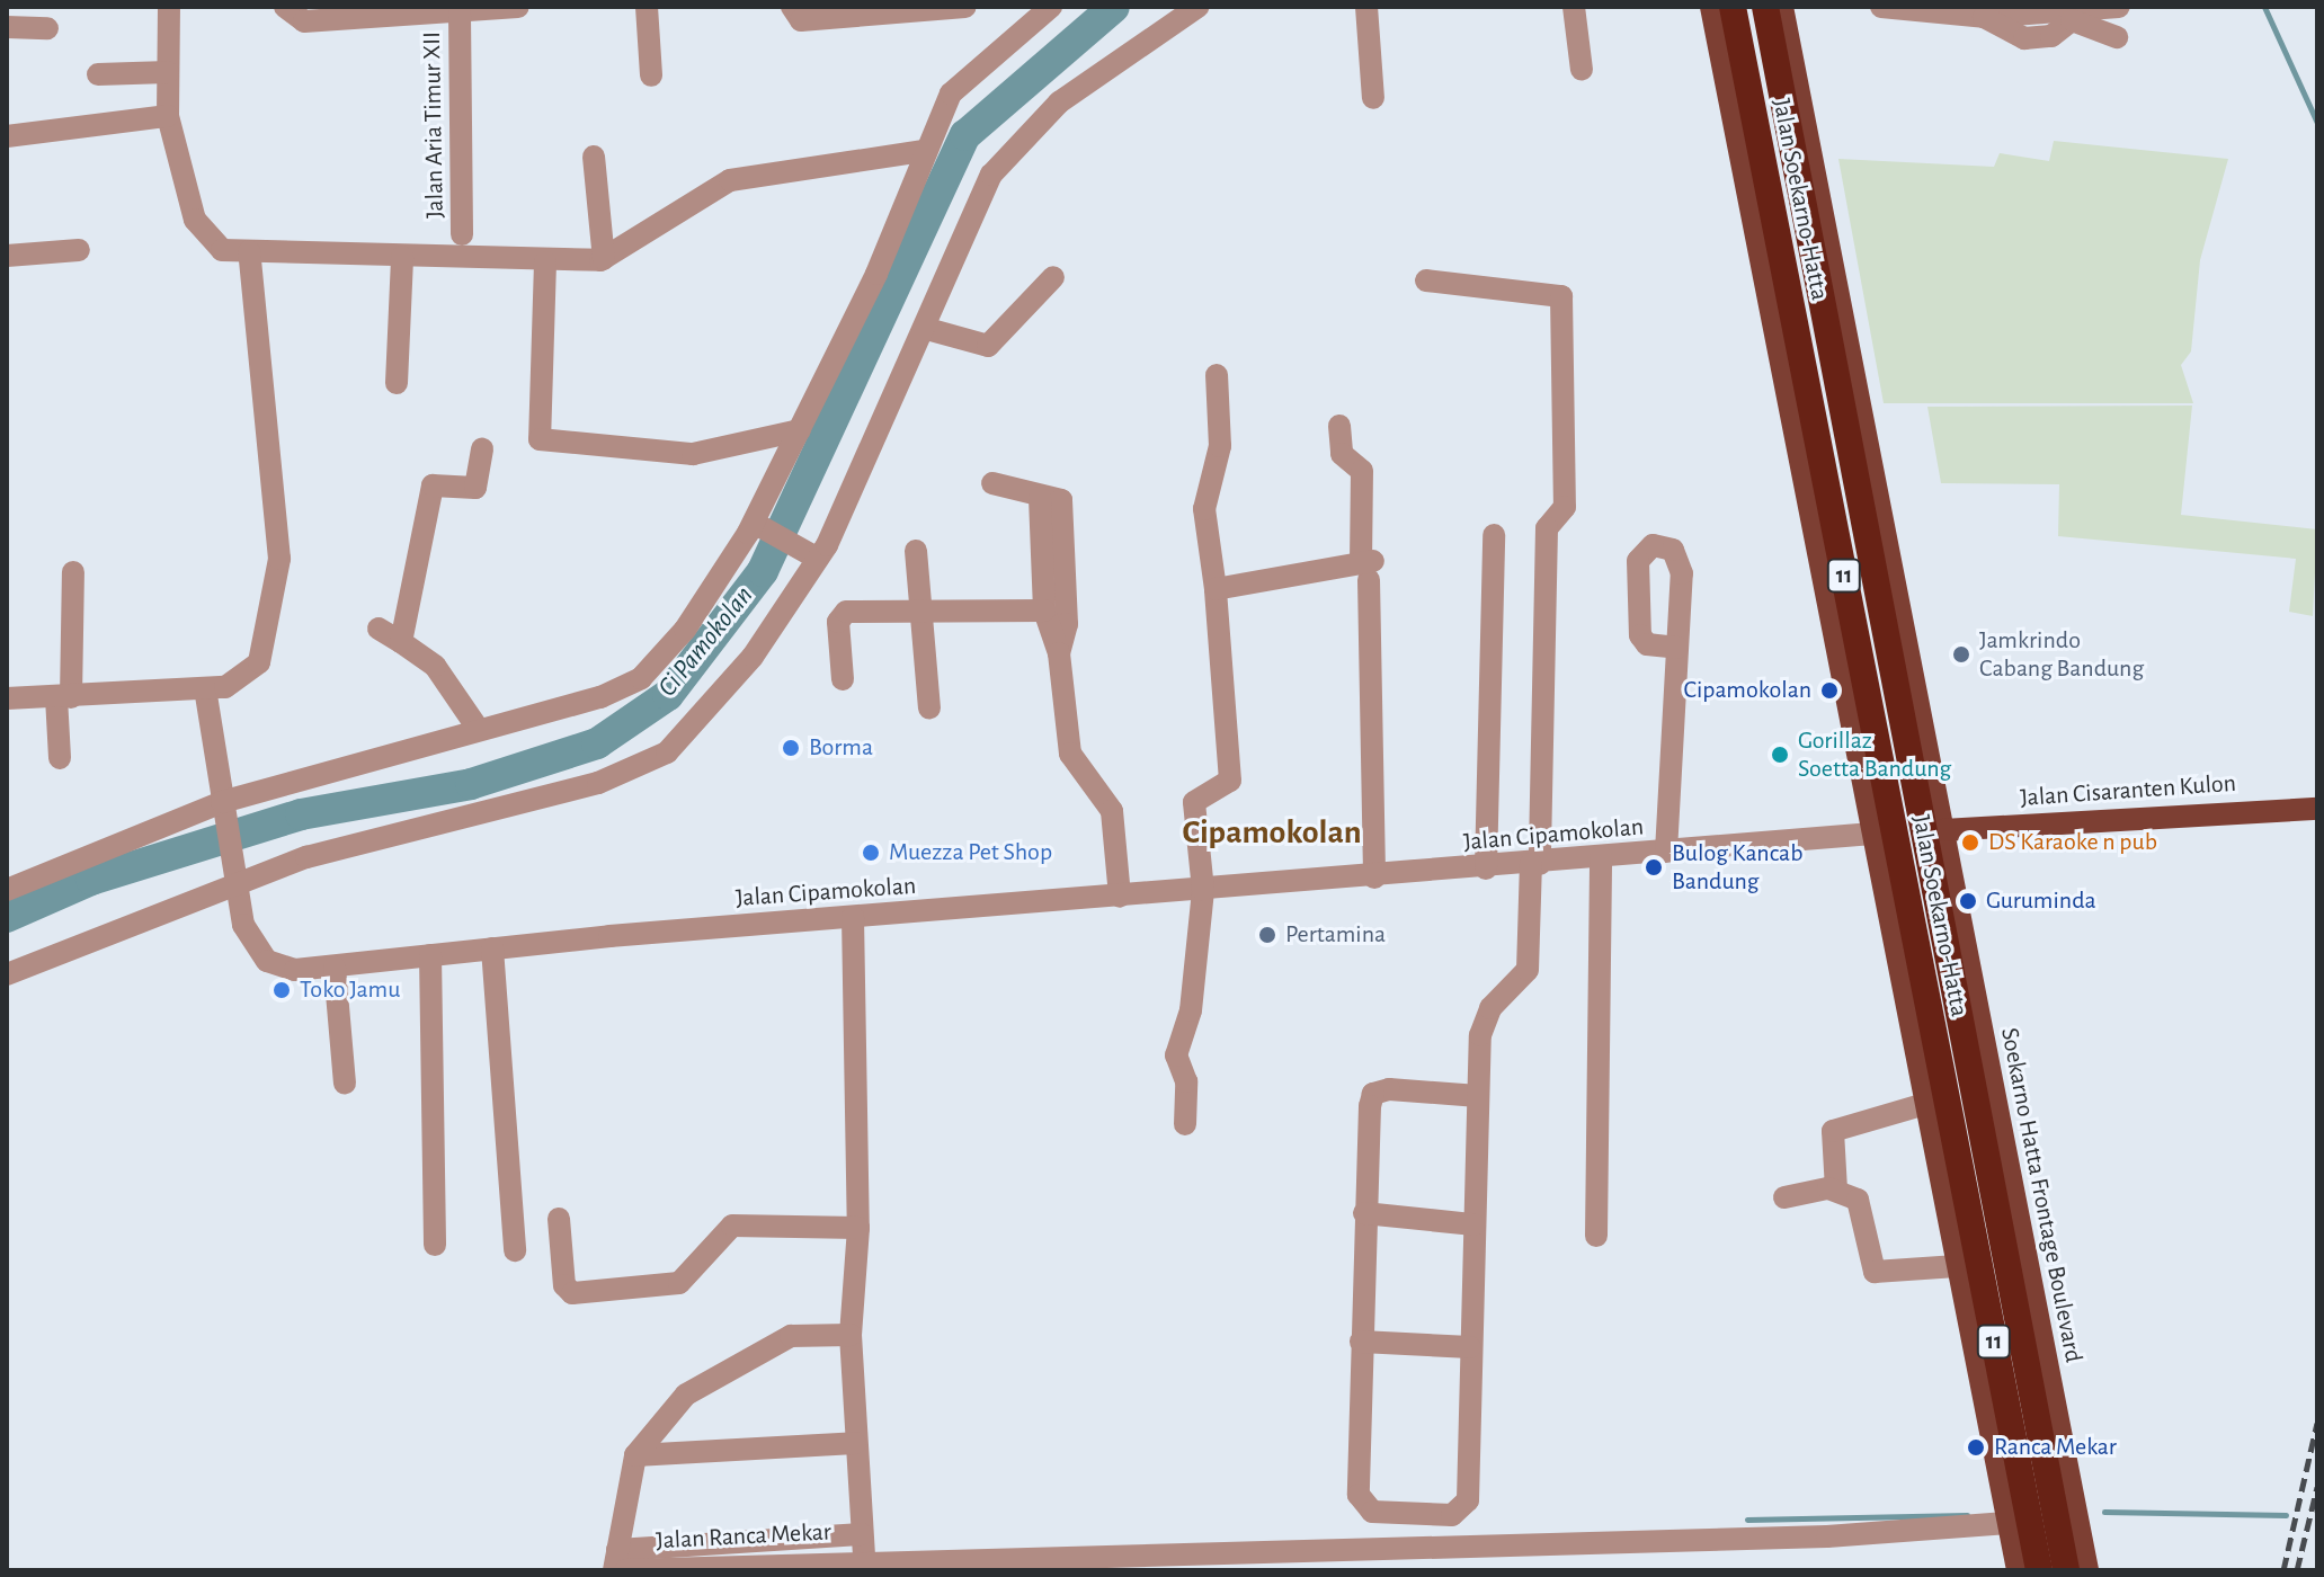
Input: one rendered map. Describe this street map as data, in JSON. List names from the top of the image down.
{
  "streets": {
    "highway": ["Jalan Soekarno-Hatta", "11"],
    "main road": ["Jalan Cisaranten Kulon", "Soekarno Hatta Frontage Boulevard"],
    "street": ["Jalan Aria Timur XII", "Jalan Cipamokolan", "Jalan Ranca Mekar"]
  },
  "crossings": [
    ["Jalan Soekarno-Hatta", "Jalan Cisaranten Kulon"],
    ["Jalan Soekarno-Hatta", "Jalan Cipamokolan"],
    ["Jalan Soekarno-Hatta", "Soekarno Hatta Frontage Boulevard"],
    ["Jalan Soekarno-Hatta", "Jalan Ranca Mekar"],
    ["Jalan Cisaranten Kulon", "Soekarno Hatta Frontage Boulevard"]
  ],
  "districts": ["Cipamokolan"],
  "water": ["Ci Pamokolan"],
  "places": [
    "Jamkrindo Cabang Bandung",
    "Cipamokolan",
    "Borma",
    "Gorillaz Soetta Bandung",
    "DS Karaoke n pub",
    "Muezza Pet Shop",
    "Bulog Kancab Bandung",
    "Guruminda",
    "Pertamina",
    "Toko Jamu",
    "Ranca Mekar"
  ]
}
